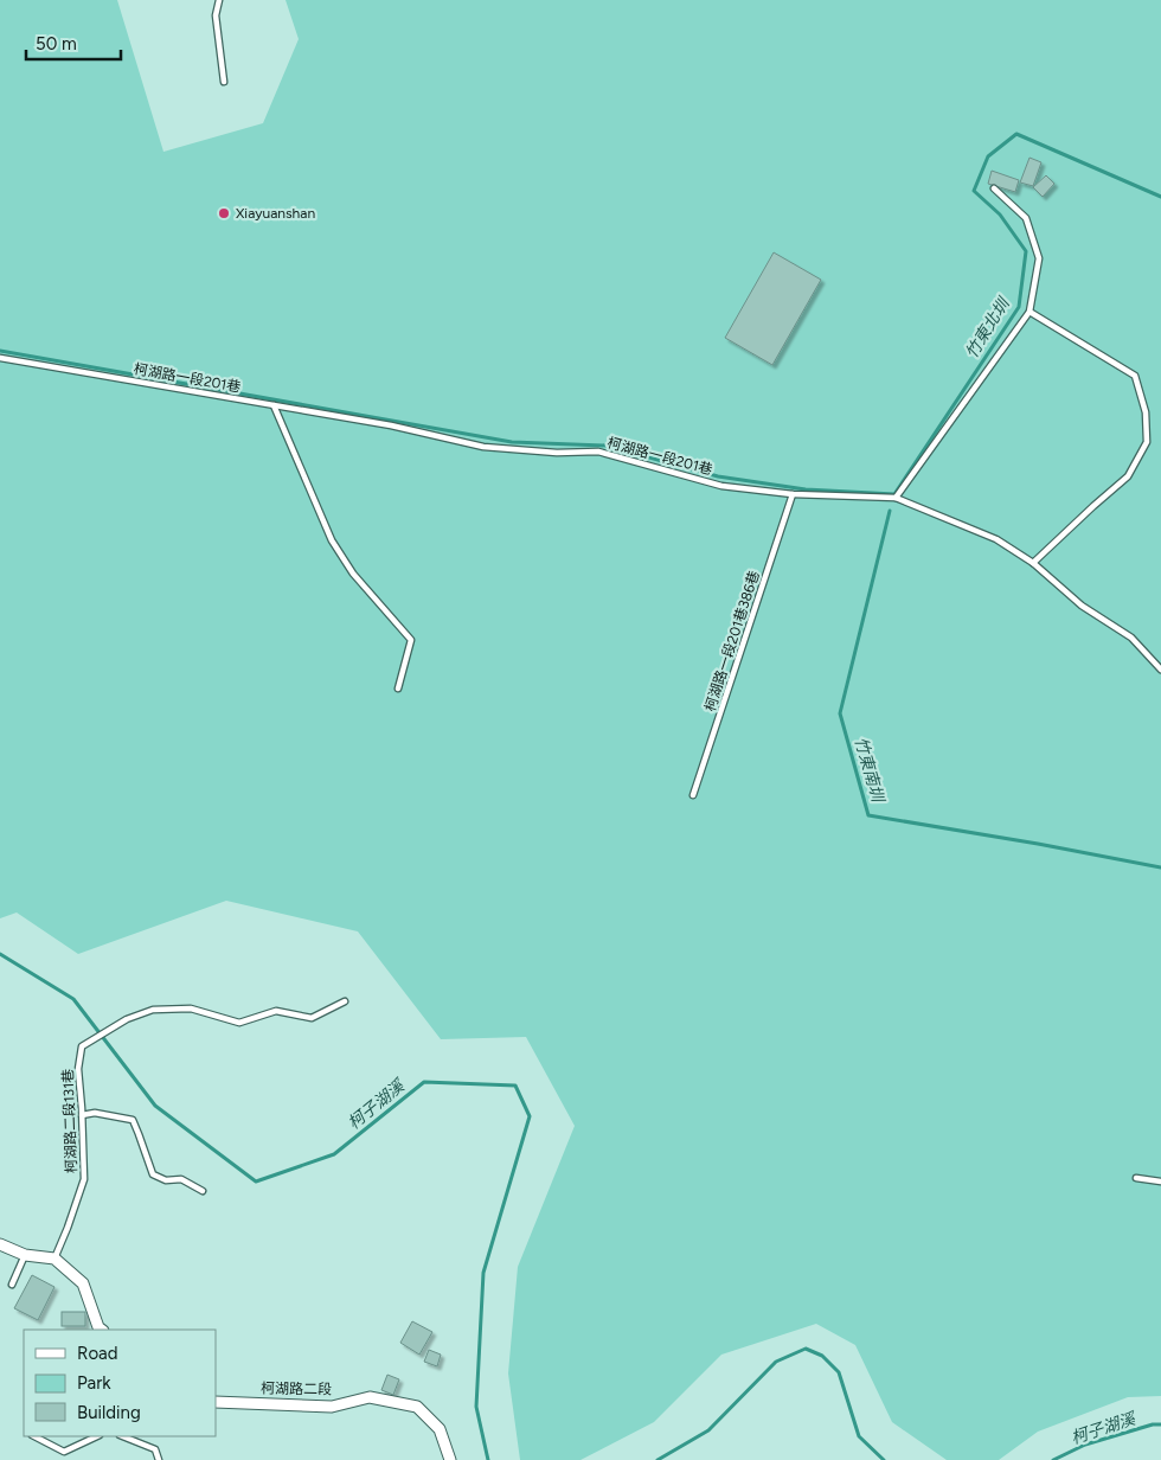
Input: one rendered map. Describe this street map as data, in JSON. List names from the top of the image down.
{
  "streets": {
    "street": ["柯湖路二段"],
    "lane": ["柯湖路一段201巷", "柯湖路一段201巷386巷", "柯湖路二段131巷"]
  },
  "crossings": [
    ["柯湖路一段201巷", "柯湖路一段201巷386巷"]
  ],
  "water": ["竹東北圳", "竹東南圳", "柯子湖溪"],
  "places": ["Xiayuanshan"],
  "legend": ["Road", "Park", "Building"],
  "scale_bar": "50 m"
}
